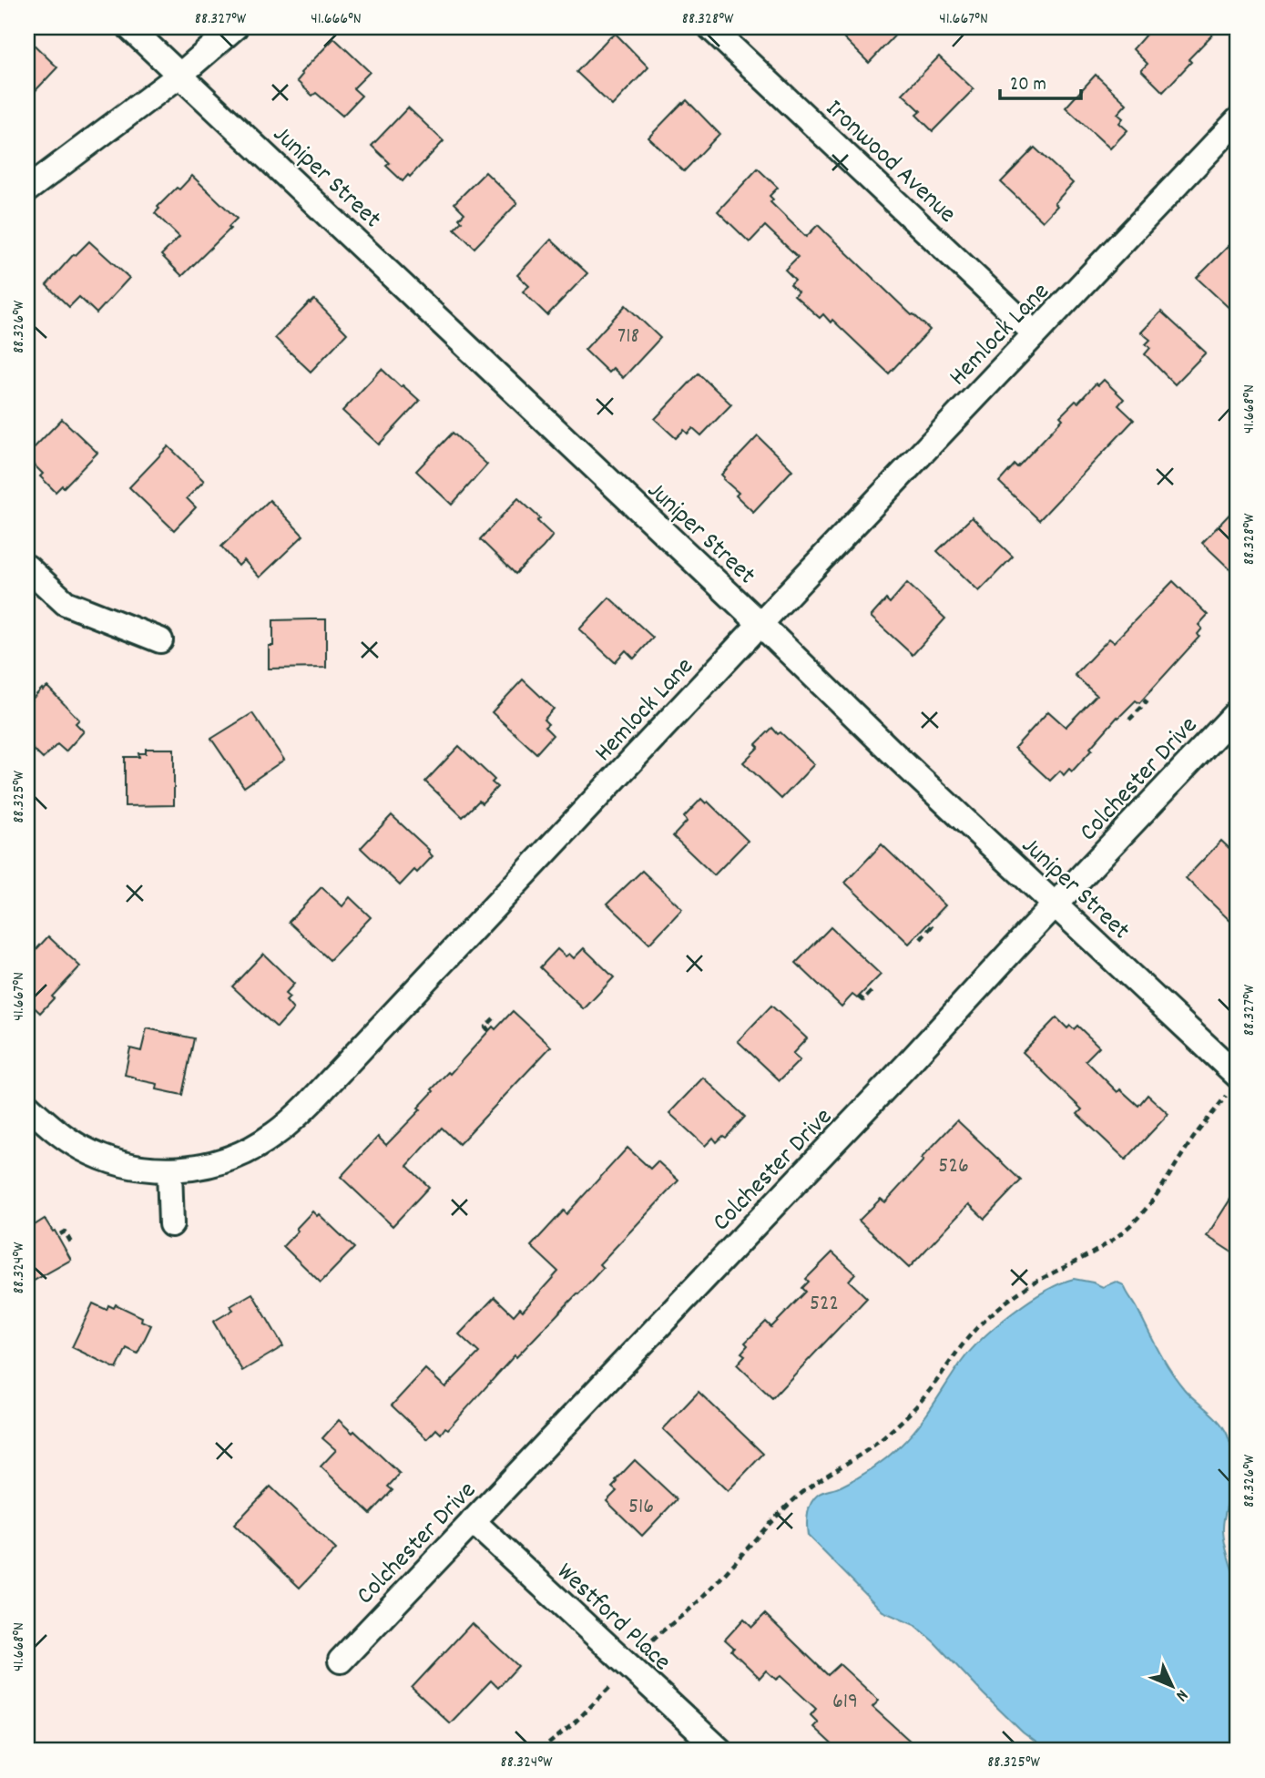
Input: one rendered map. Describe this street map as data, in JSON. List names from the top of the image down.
{
  "streets": {
    "street": [
      "Ironwood Avenue",
      "Juniper Street",
      "Hemlock Lane",
      "Colchester Drive",
      "Westford Place"
    ]
  },
  "crossings": [
    ["Ironwood Avenue", "Hemlock Lane"],
    ["Juniper Street", "Hemlock Lane"],
    ["Juniper Street", "Colchester Drive"],
    ["Colchester Drive", "Westford Place"]
  ],
  "house_numbers": [
    "718",
    "526",
    "522",
    "516",
    "619"
  ],
  "scale_bar": "20 m",
  "north": "bottom right",
  "coordinates": [
    "88.327°W",
    "41.666°N",
    "88.328°W",
    "41.667°N",
    "88.326°W",
    "41.668°N",
    "88.325°W",
    "88.324°W"
  ]
}
